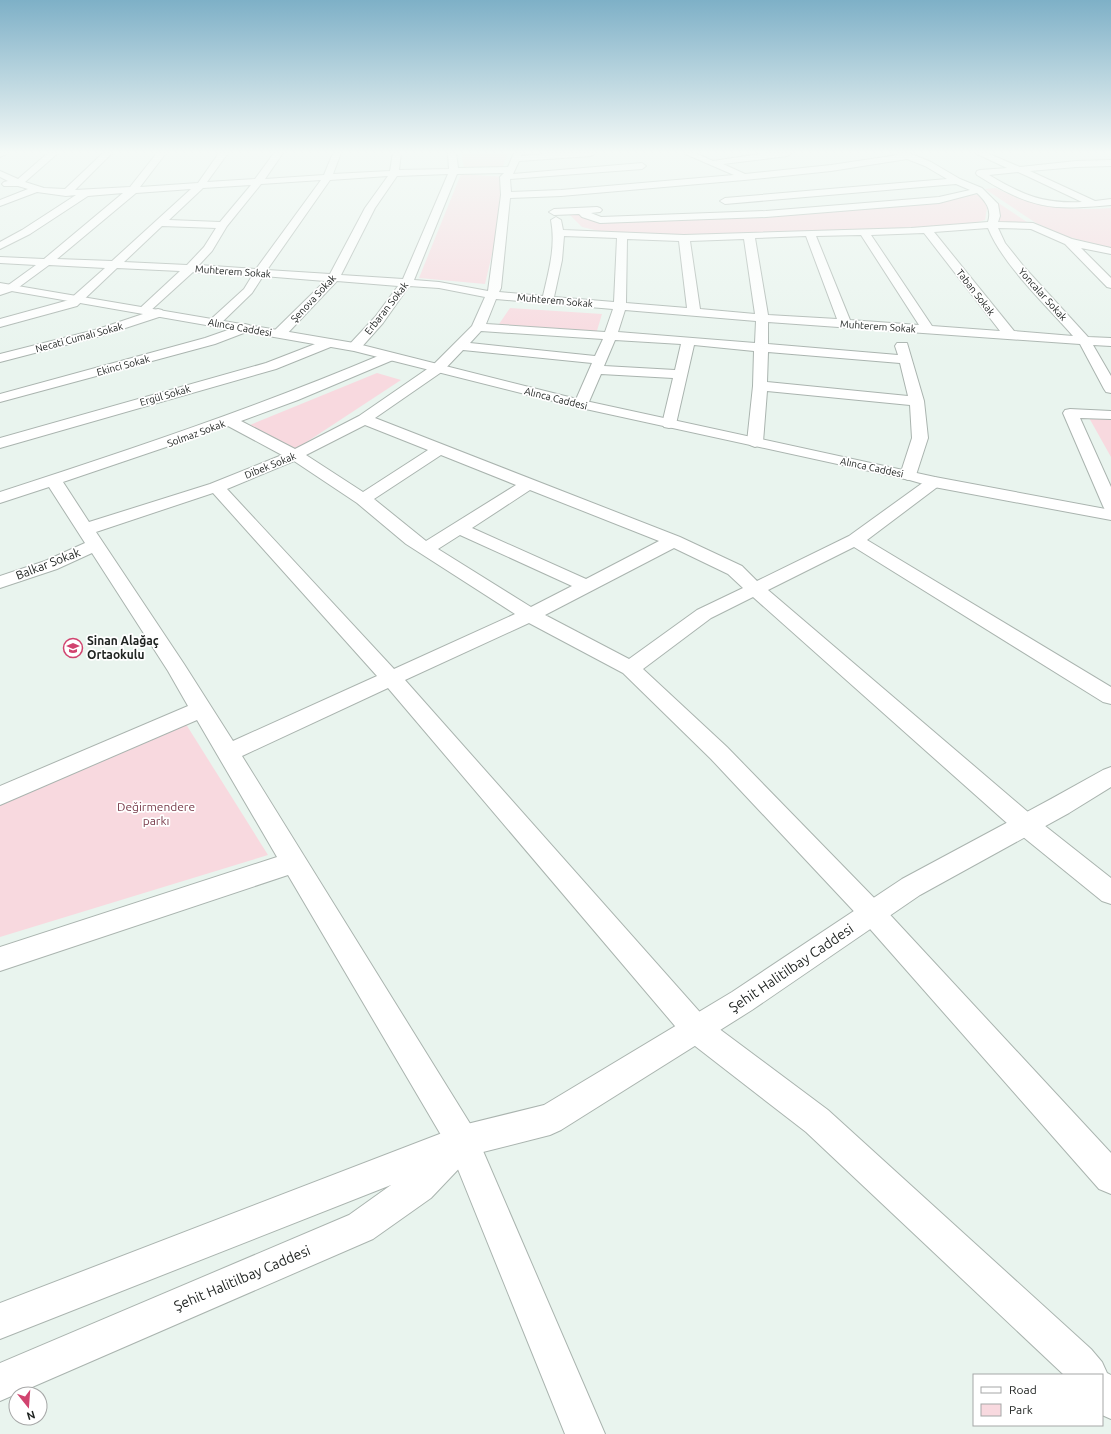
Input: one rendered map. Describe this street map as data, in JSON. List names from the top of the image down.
{
  "streets": {
    "street": [
      "Muhterem Sokak",
      "Taban Sokak",
      "Yoncalar Sokak",
      "Şenova Sokak",
      "Erbaran Sokak",
      "Alınca Caddesi",
      "Necati Cumalı Sokak",
      "Ekinci Sokak",
      "Ergül Sokak",
      "Solmaz Sokak",
      "Dibek Sokak",
      "Balkar Sokak",
      "Şehit Halitilbay Caddesi"
    ]
  },
  "crossings": [
    ["Muhterem Sokak", "Taban Sokak"],
    ["Muhterem Sokak", "Yoncalar Sokak"],
    ["Muhterem Sokak", "Şenova Sokak"],
    ["Muhterem Sokak", "Erbaran Sokak"],
    ["Muhterem Sokak", "Dibek Sokak"],
    ["Şenova Sokak", "Alınca Caddesi"],
    ["Erbaran Sokak", "Alınca Caddesi"],
    ["Alınca Caddesi", "Necati Cumalı Sokak"],
    ["Alınca Caddesi", "Ekinci Sokak"],
    ["Alınca Caddesi", "Ergül Sokak"],
    ["Alınca Caddesi", "Solmaz Sokak"],
    ["Alınca Caddesi", "Dibek Sokak"],
    ["Dibek Sokak", "Balkar Sokak"]
  ],
  "parks": ["Değirmendere parkı"],
  "places": {
    "school or university": ["Sinan Alağaç Ortaokulu"]
  },
  "legend": ["Road", "Park"],
  "north": "bottom"
}
